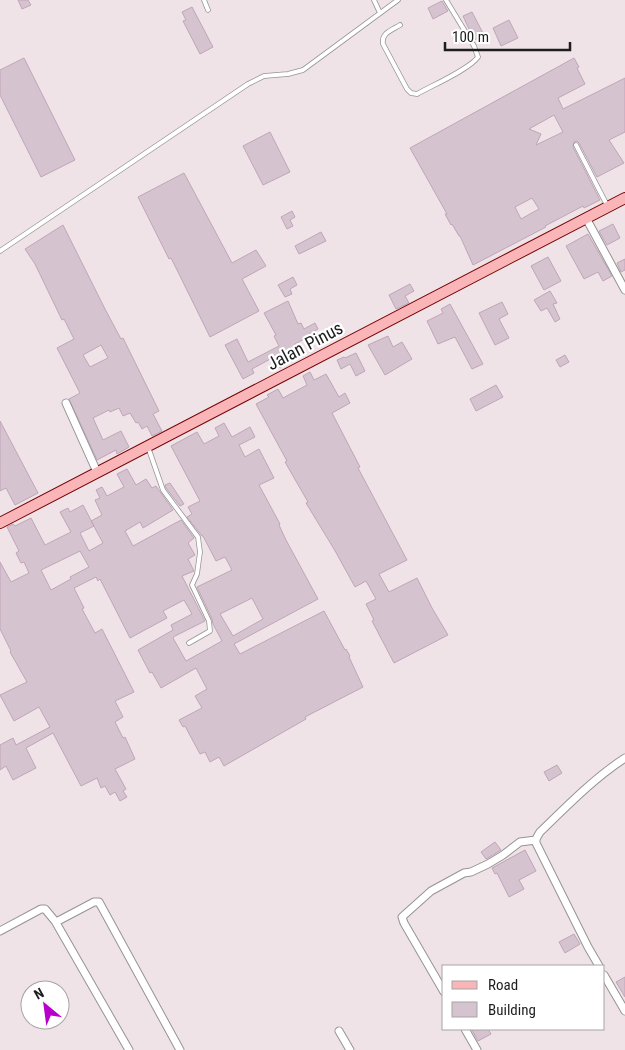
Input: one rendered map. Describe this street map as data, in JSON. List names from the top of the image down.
{
  "streets": {
    "street": ["Jalan Pinus"]
  },
  "legend": ["Road", "Building"],
  "scale_bar": "100 m",
  "north": "top left"
}
